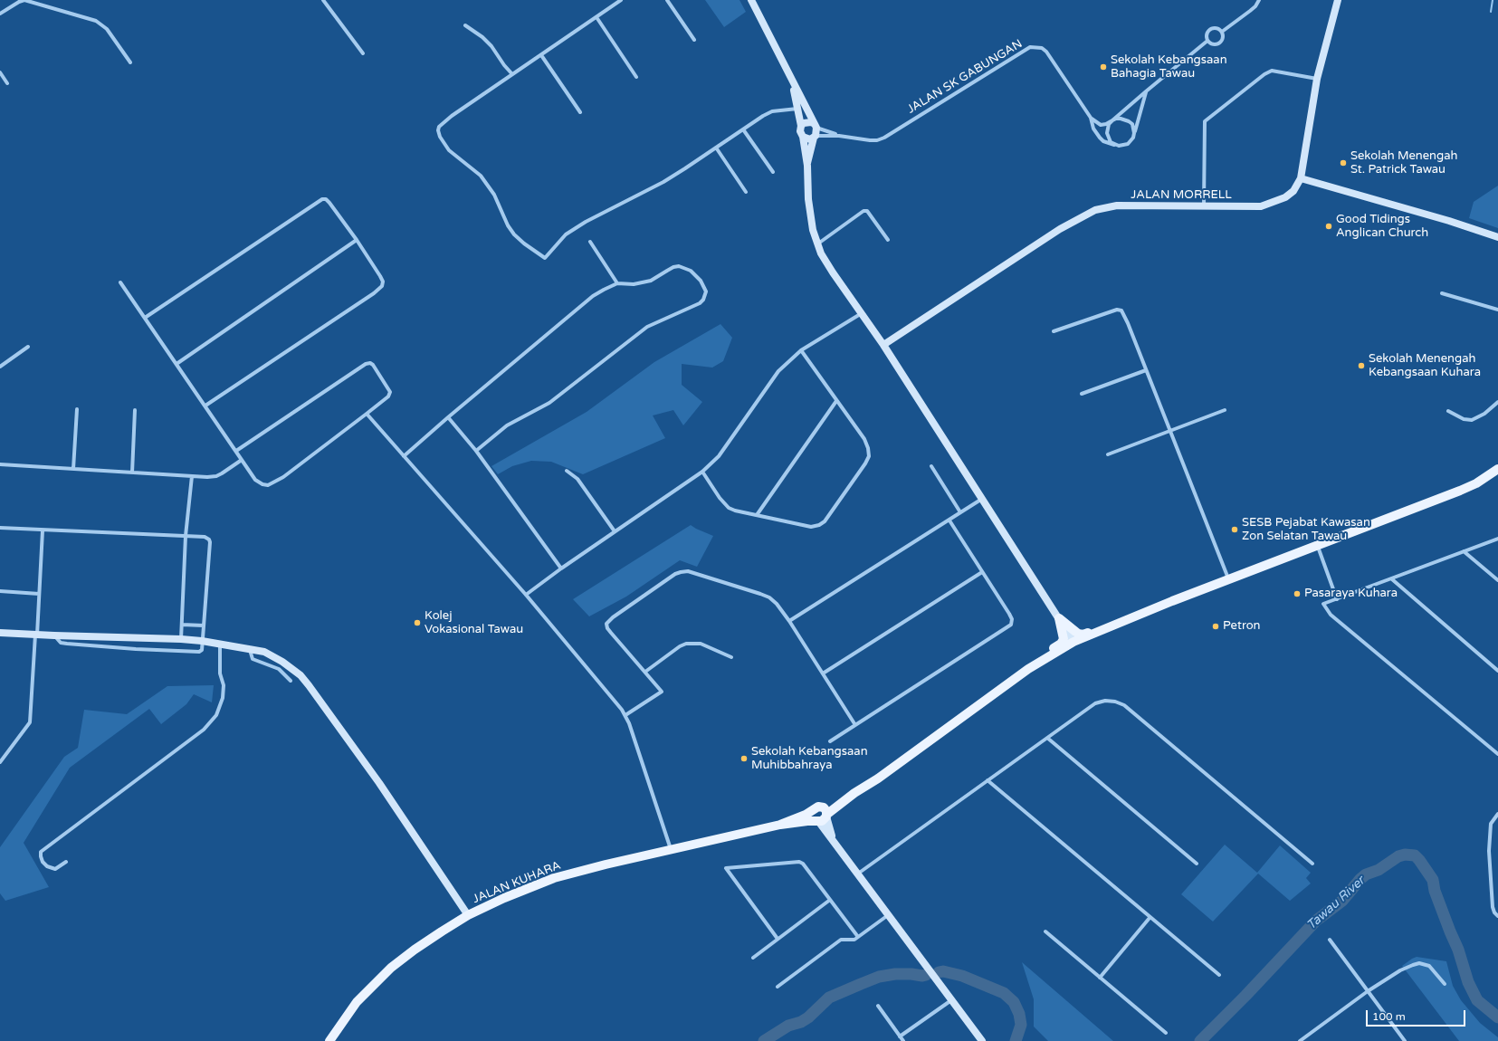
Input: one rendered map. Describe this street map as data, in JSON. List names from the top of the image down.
{
  "streets": {
    "main road": ["JALAN KUHARA"],
    "street": ["JALAN SK GABUNGAN", "JALAN MORRELL"]
  },
  "water": ["Tawau River"],
  "places": [
    "Sekolah Kebangsaan Bahagia Tawau",
    "Sekolah Menengah St. Patrick Tawau",
    "Good Tidings Anglican Church",
    "Sekolah Menengah Kebangsaan Kuhara",
    "SESB Pejabat Kawasan Zon Selatan Tawau",
    "Pasaraya Kuhara",
    "Kolej Vokasional Tawau",
    "Petron",
    "Sekolah Kebangsaan Muhibbahraya"
  ],
  "scale_bar": "100 m"
}
